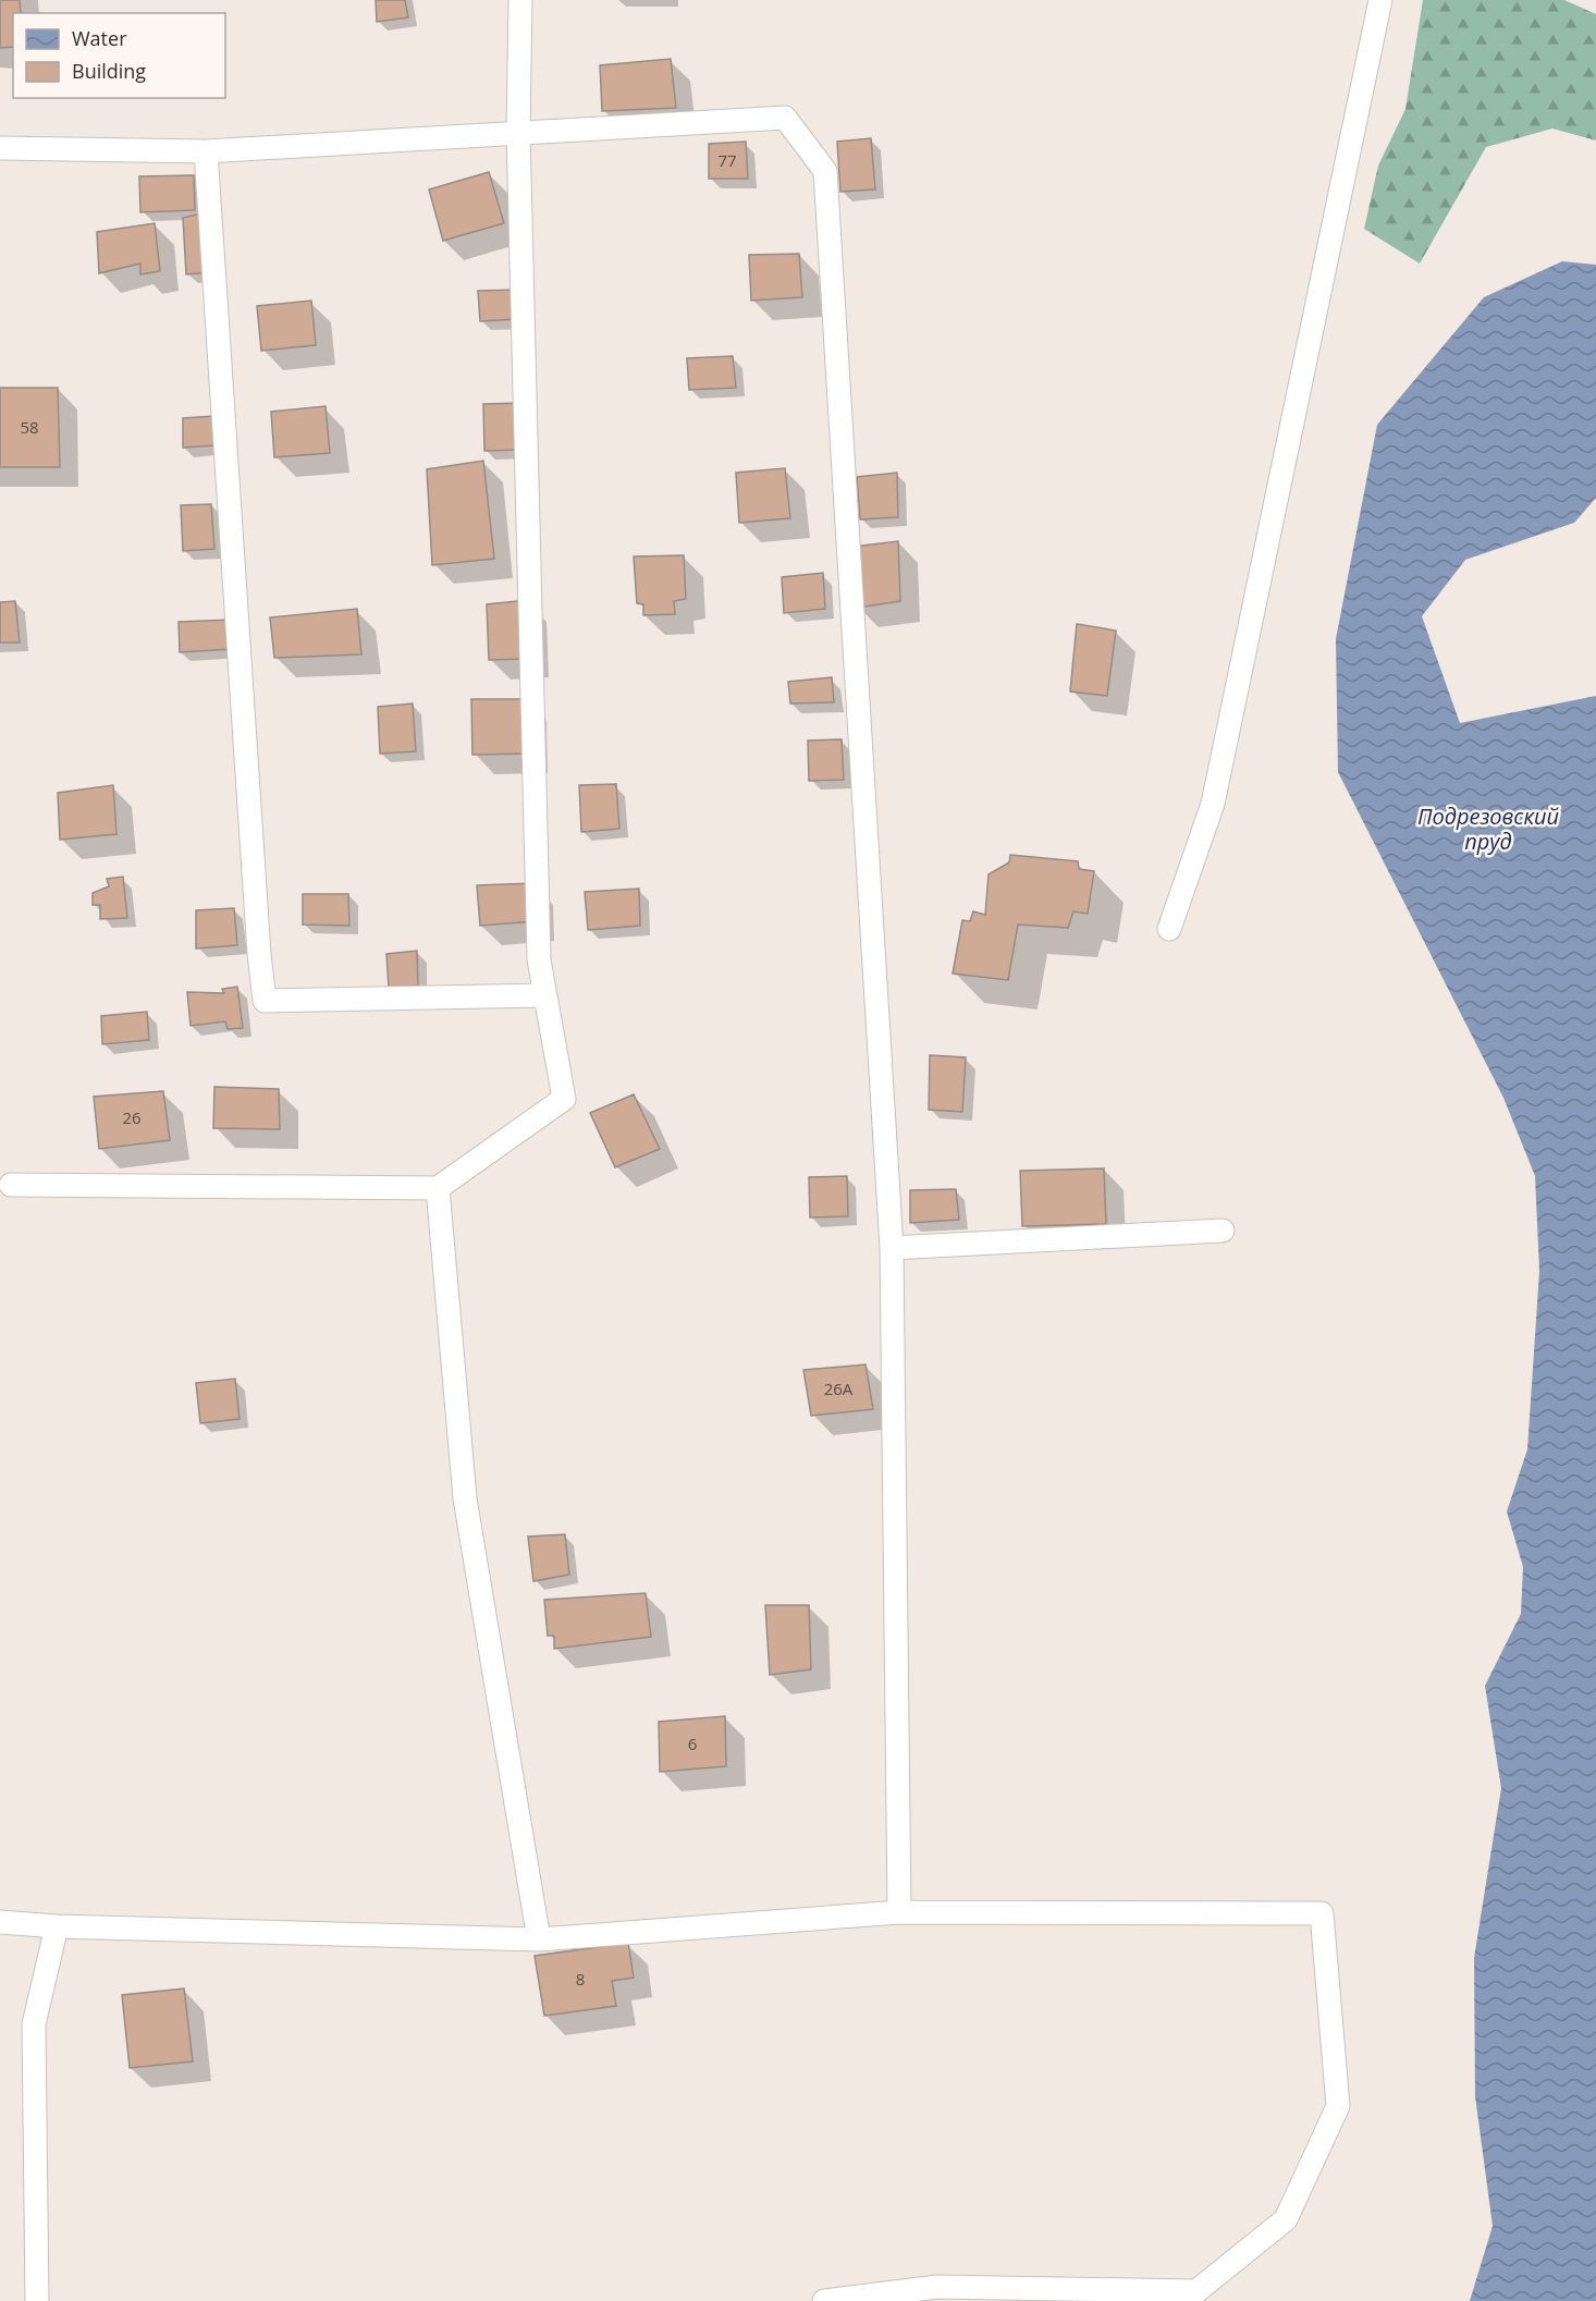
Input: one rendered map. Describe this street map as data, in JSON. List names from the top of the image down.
{
  "water": ["Подрезовский пруд"],
  "house_numbers": [
    "77",
    "58",
    "26",
    "26А",
    "6",
    "8"
  ],
  "legend": ["Water", "Building"]
}
